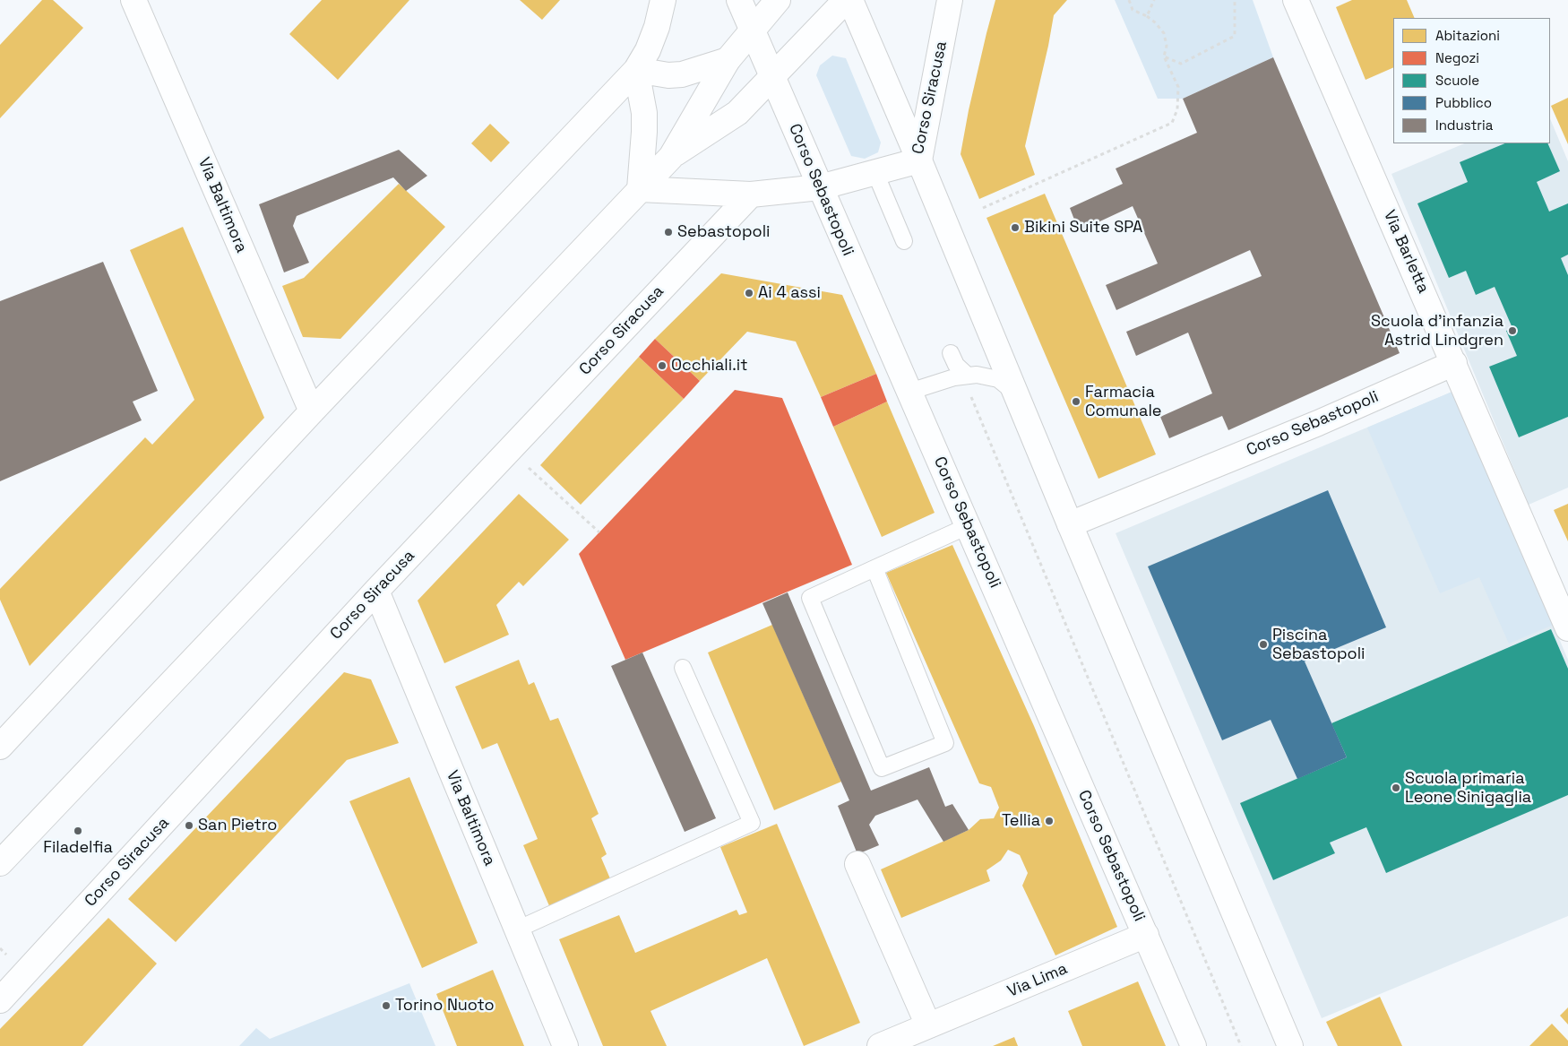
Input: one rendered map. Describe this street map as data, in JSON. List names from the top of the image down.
{
  "streets": {
    "street": [
      "Corso Siracusa",
      "Corso Sebastopoli",
      "Via Baltimora",
      "Via Barletta",
      "Via Lima"
    ]
  },
  "crossings": [
    ["Corso Siracusa", "Corso Sebastopoli"],
    ["Corso Siracusa", "Via Baltimora"],
    ["Corso Sebastopoli", "Via Barletta"],
    ["Corso Sebastopoli", "Via Lima"]
  ],
  "places": [
    "Bikini Suite SPA",
    "Sebastopoli",
    "Ai 4 assi",
    "Scuola d'infanzia Astrid Lindgren",
    "Occhiali.it",
    "Farmacia Comunale",
    "Piscina Sebastopoli",
    "Scuola primaria Leone Sinigaglia",
    "Tellia",
    "San Pietro",
    "Filadelfia",
    "Torino Nuoto"
  ],
  "legend": [
    "Abitazioni",
    "Negozi",
    "Scuole",
    "Pubblico",
    "Industria"
  ]
}
